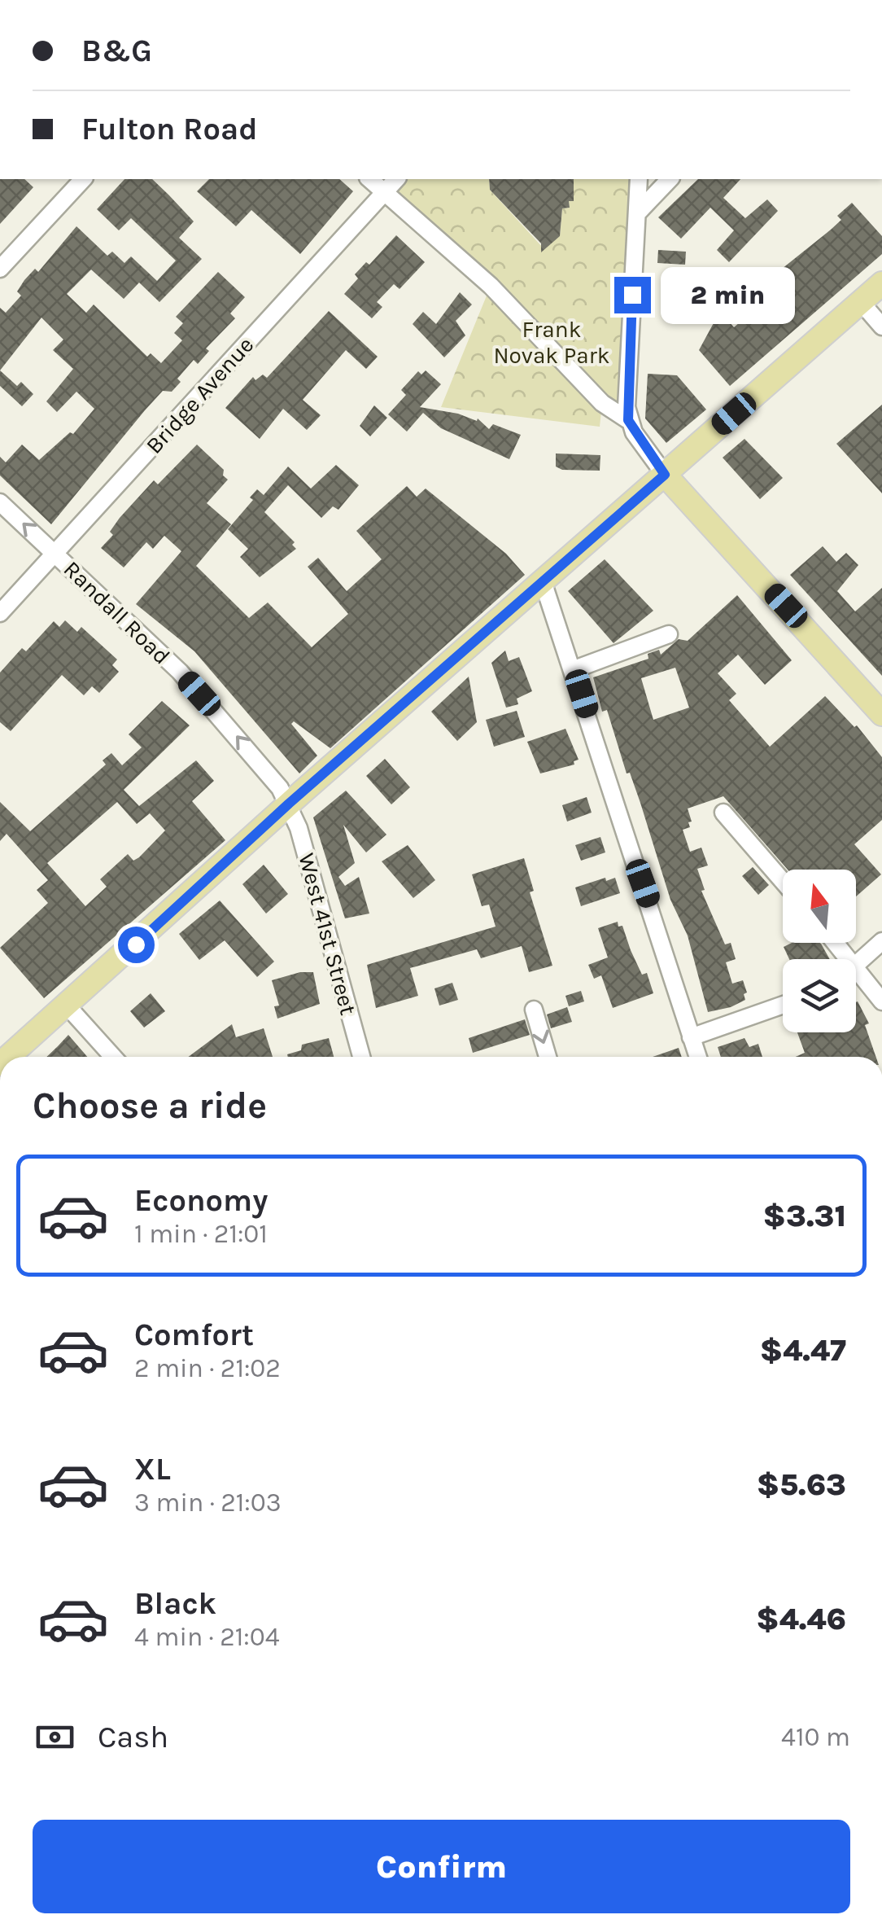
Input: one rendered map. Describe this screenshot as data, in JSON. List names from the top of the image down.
{
  "streets": {
    "street": ["Bridge Avenue", "Randall Road", "West 41st Street"]
  },
  "crossings": [
    ["Bridge Avenue", "Randall Road"],
    ["Randall Road", "West 41st Street"]
  ],
  "one_way": ["Randall Road"],
  "parks": ["Frank Novak Park"],
  "north": "top",
  "page": {
    "banner": ["B&G", "Fulton Road"],
    "bubble": "2 min",
    "heading": "Choose a ride",
    "list": [
      {
        "name": "Economy",
        "note": "1 min · 21:01",
        "value": "$3.31"
      },
      {
        "name": "Comfort",
        "note": "2 min · 21:02",
        "value": "$4.47"
      },
      {
        "name": "XL",
        "note": "3 min · 21:03",
        "value": "$5.63"
      },
      {
        "name": "Black",
        "note": "4 min · 21:04",
        "value": "$4.46"
      }
    ],
    "pay": ["Cash", "410 m"],
    "buttons": "Confirm"
  }
}
